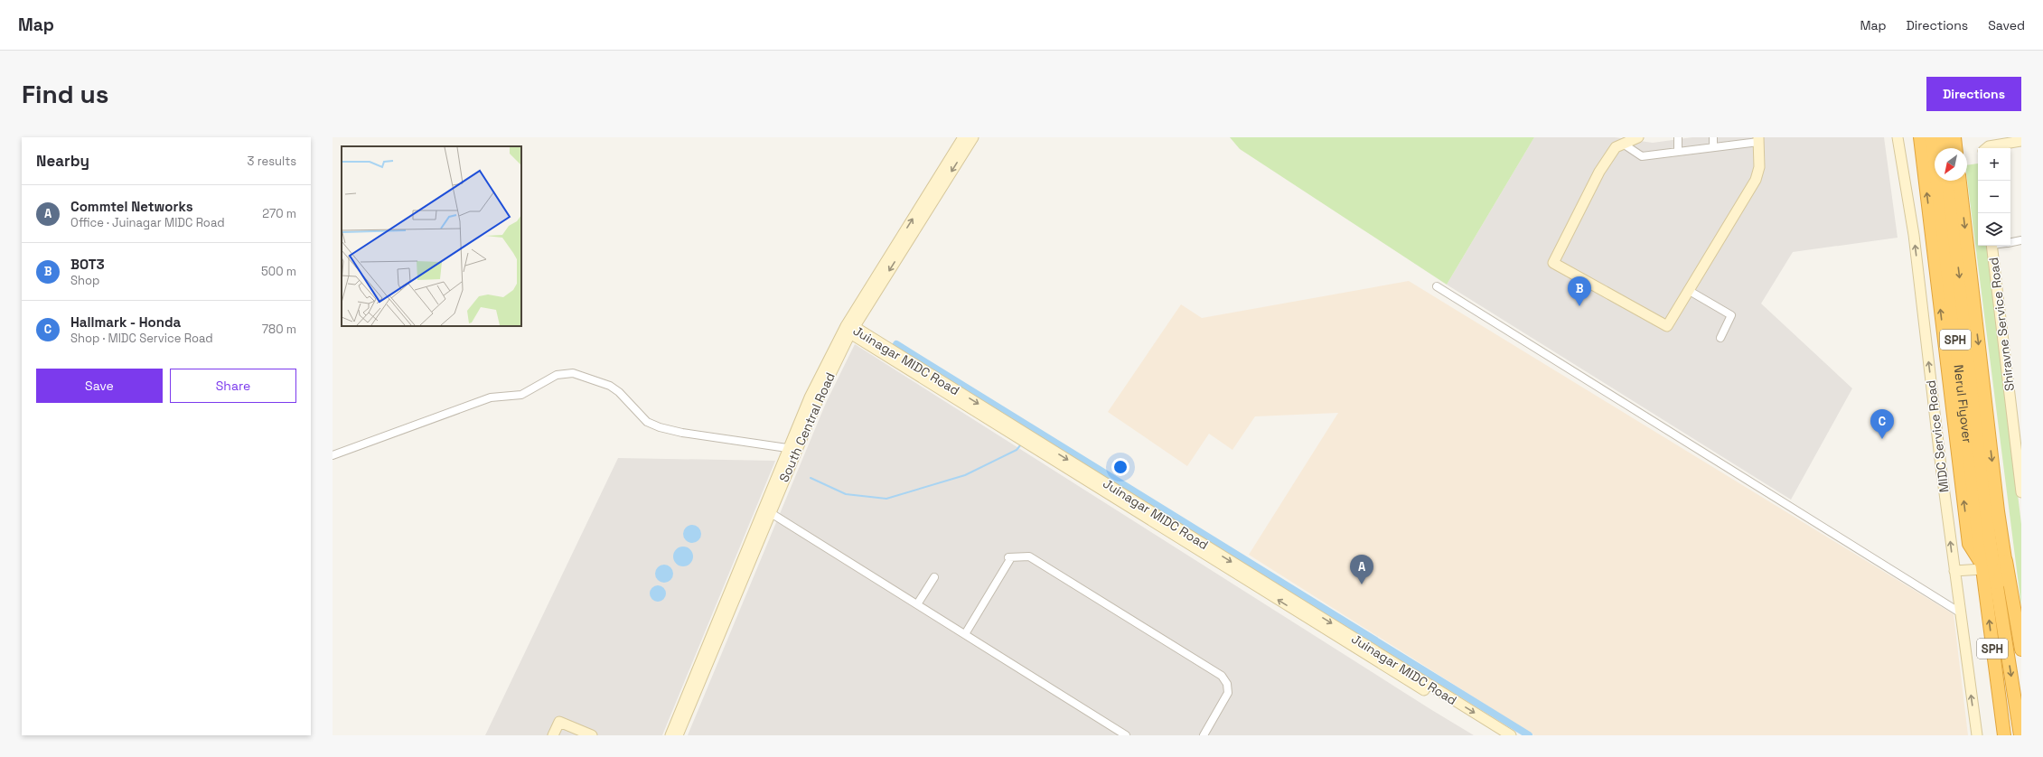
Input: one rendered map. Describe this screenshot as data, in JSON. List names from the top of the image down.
{
  "streets": {
    "highway": ["SPH", "Nerul Flyover"],
    "street": [
      "Shiravne Service Road",
      "Juinagar MIDC Road",
      "South Central Road",
      "MIDC Service Road"
    ]
  },
  "crossings": [
    ["SPH", "Nerul Flyover"],
    ["Juinagar MIDC Road", "South Central Road"]
  ],
  "one_way": ["MIDC Service Road"],
  "north": "bottom left",
  "page": {
    "header": "Map",
    "nav": ["Map", "Directions", "Saved"],
    "buttons": [
      "Directions",
      ["Save", "Share"]
    ],
    "title": "Find us",
    "heading": ["Nearby", "3 results"],
    "map_buttons": ["+", "−"],
    "list": [
      {
        "mark": "A",
        "name": "Commtel Networks",
        "note": "Office · Juinagar MIDC Road",
        "value": "270 m"
      },
      {
        "mark": "B",
        "name": "BOT3",
        "note": "Shop",
        "value": "500 m"
      },
      {
        "mark": "C",
        "name": "Hallmark - Honda",
        "note": "Shop · MIDC Service Road",
        "value": "780 m"
      }
    ],
    "pins": ["B", "C", "A"]
  }
}
